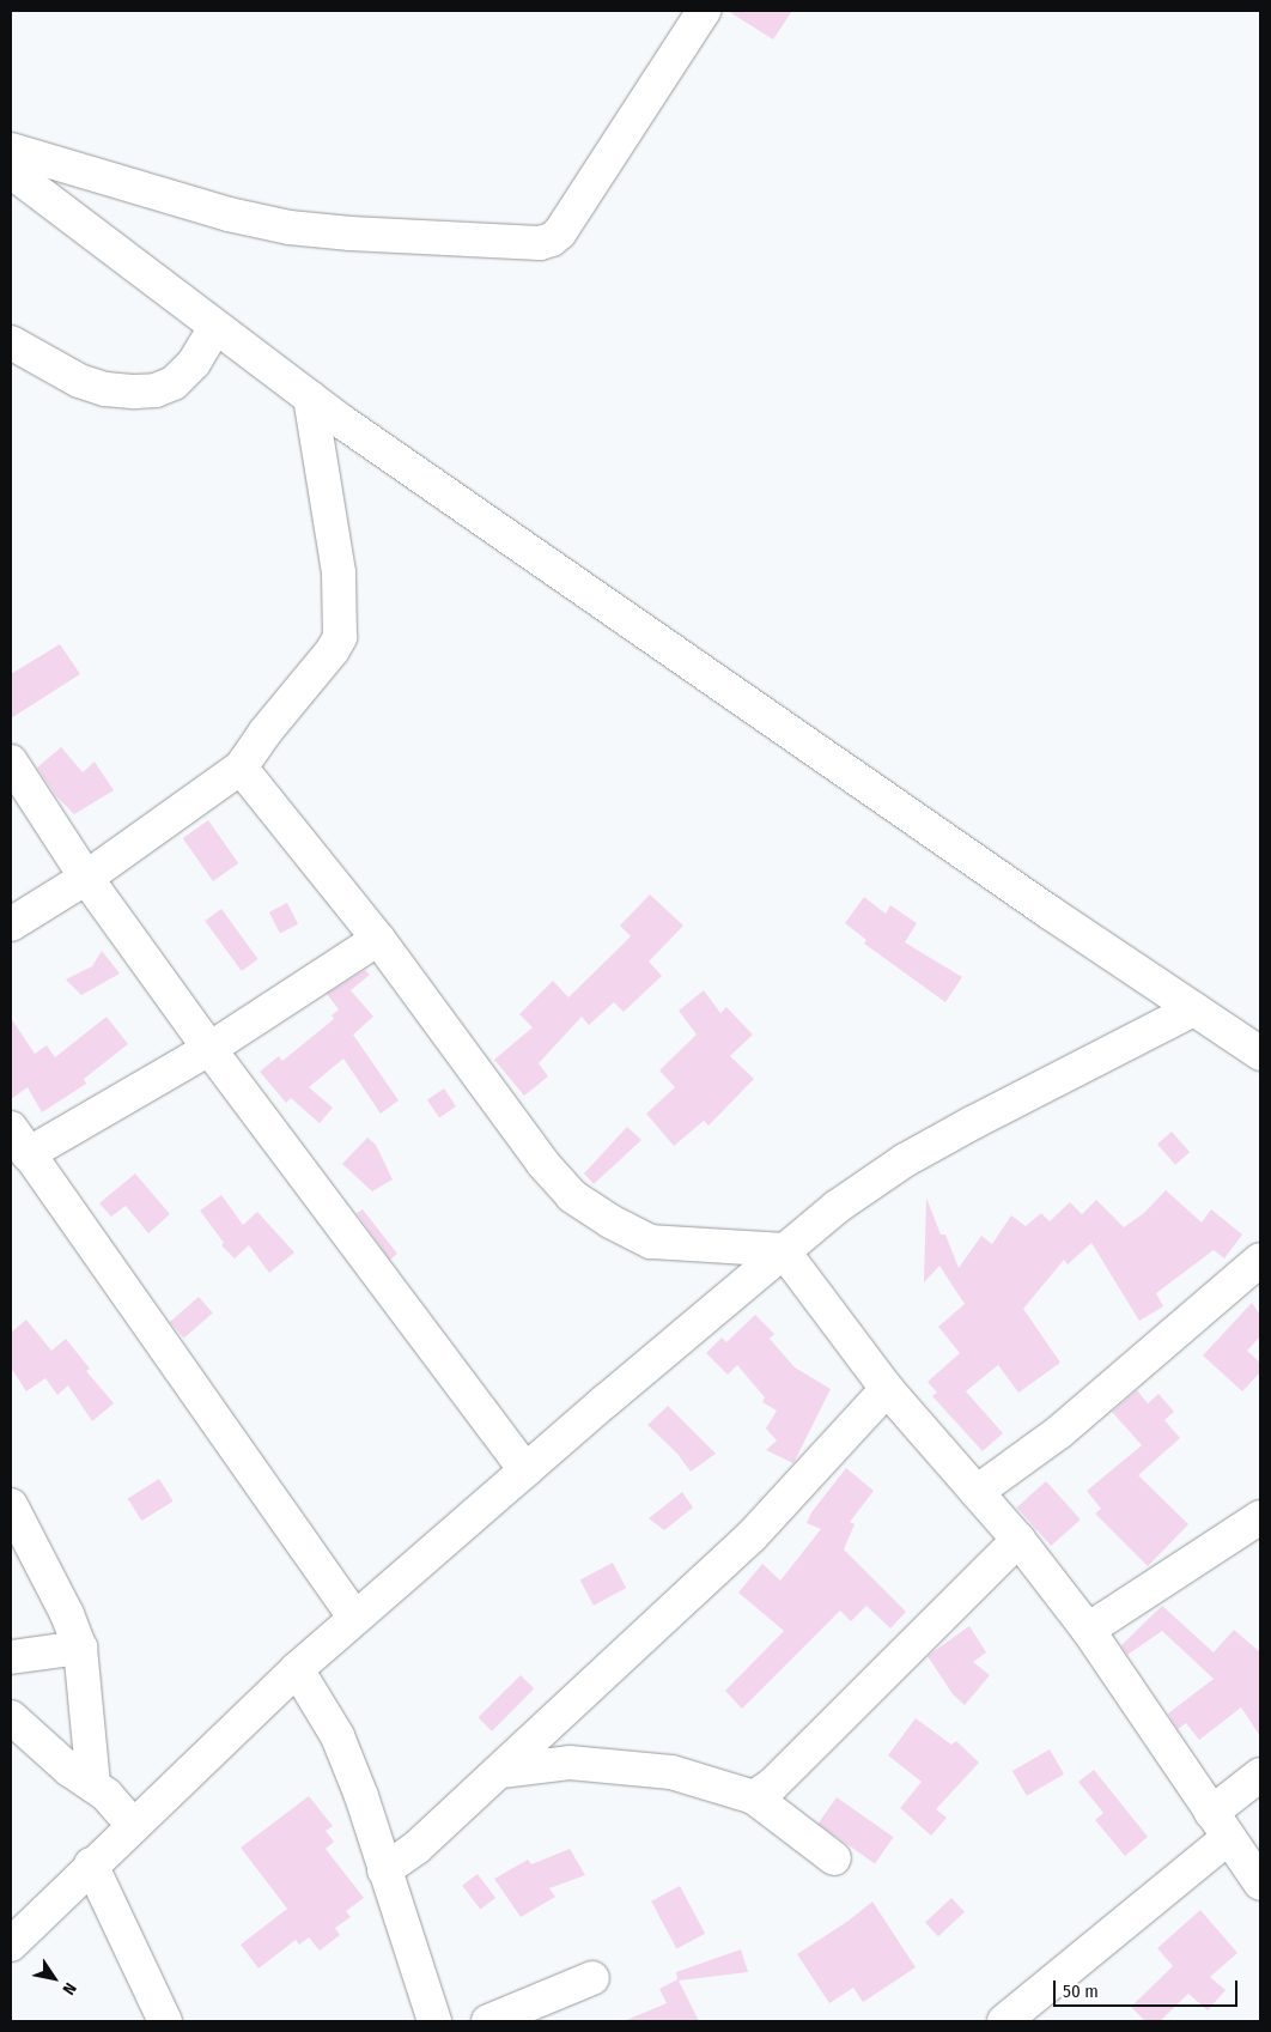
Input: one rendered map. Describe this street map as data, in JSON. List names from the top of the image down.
{
  "scale_bar": "50 m",
  "north": "bottom right"
}
